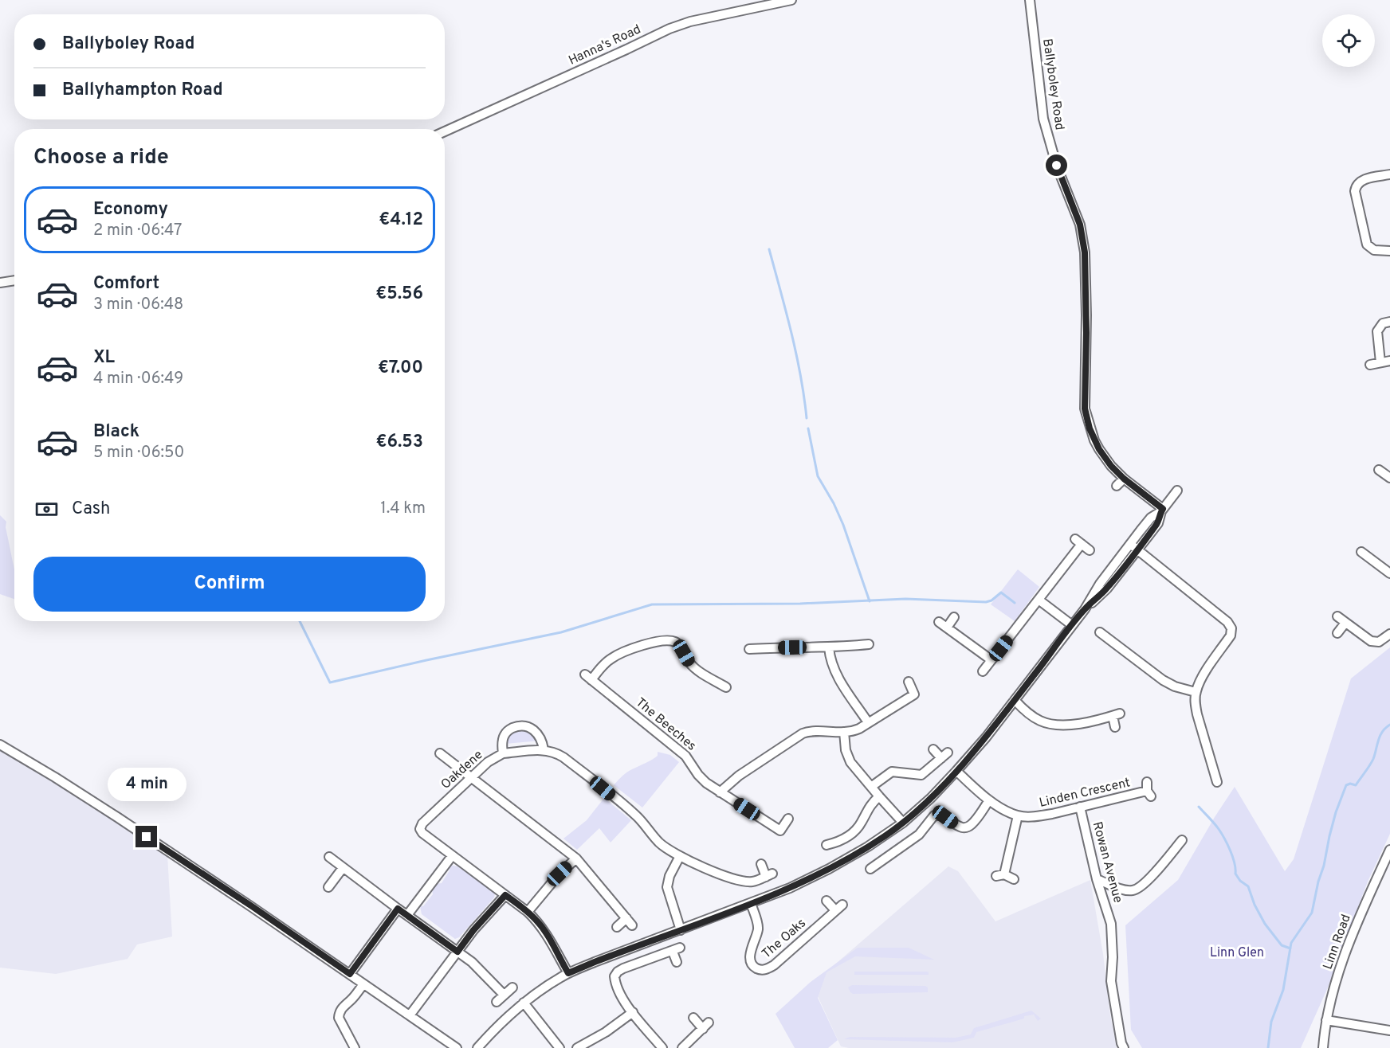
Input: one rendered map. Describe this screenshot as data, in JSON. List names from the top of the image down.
{
  "streets": {
    "street": [
      "Hanna's Road",
      "Ballyboley Road",
      "The Beeches",
      "Oakdene",
      "Linden Crescent",
      "Rowan Avenue",
      "The Oaks",
      "Linn Road"
    ]
  },
  "crossings": [
    ["Linden Crescent", "Rowan Avenue"]
  ],
  "parks": ["Linn Glen"],
  "page": {
    "banner": ["Ballyboley Road", "Ballyhampton Road"],
    "heading": "Choose a ride",
    "list": [
      {
        "name": "Economy",
        "note": "2 min · 06:47",
        "value": "€4.12"
      },
      {
        "name": "Comfort",
        "note": "3 min · 06:48",
        "value": "€5.56"
      },
      {
        "name": "XL",
        "note": "4 min · 06:49",
        "value": "€7.00"
      },
      {
        "name": "Black",
        "note": "5 min · 06:50",
        "value": "€6.53"
      }
    ],
    "pay": ["Cash", "1.4 km"],
    "buttons": "Confirm",
    "bubble": "4 min"
  }
}
